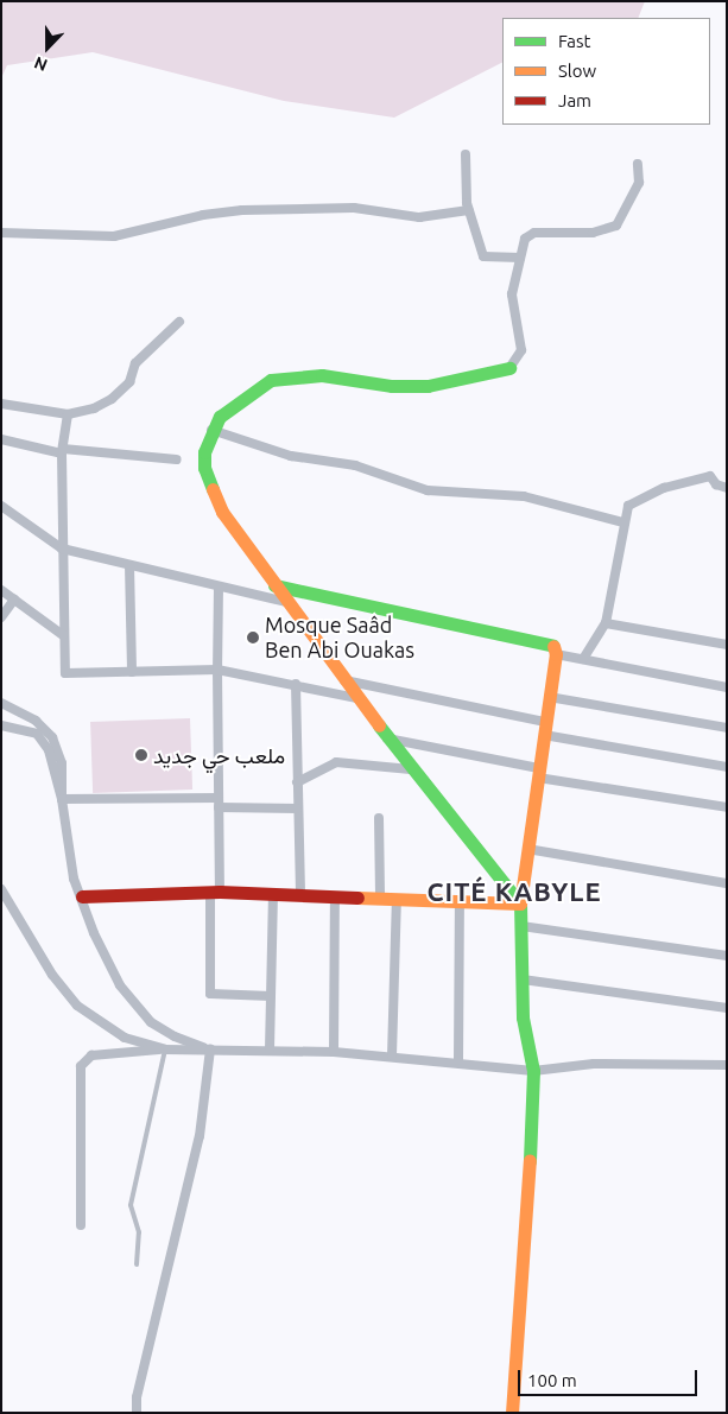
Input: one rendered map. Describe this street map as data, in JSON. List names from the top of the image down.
{
  "districts": ["CITÉ KABYLE"],
  "places": ["Mosque Saâd Ben Abi Ouakas", "ملعب حي جديد"],
  "legend": ["Fast", "Slow", "Jam"],
  "scale_bar": "100 m",
  "north": "bottom"
}
